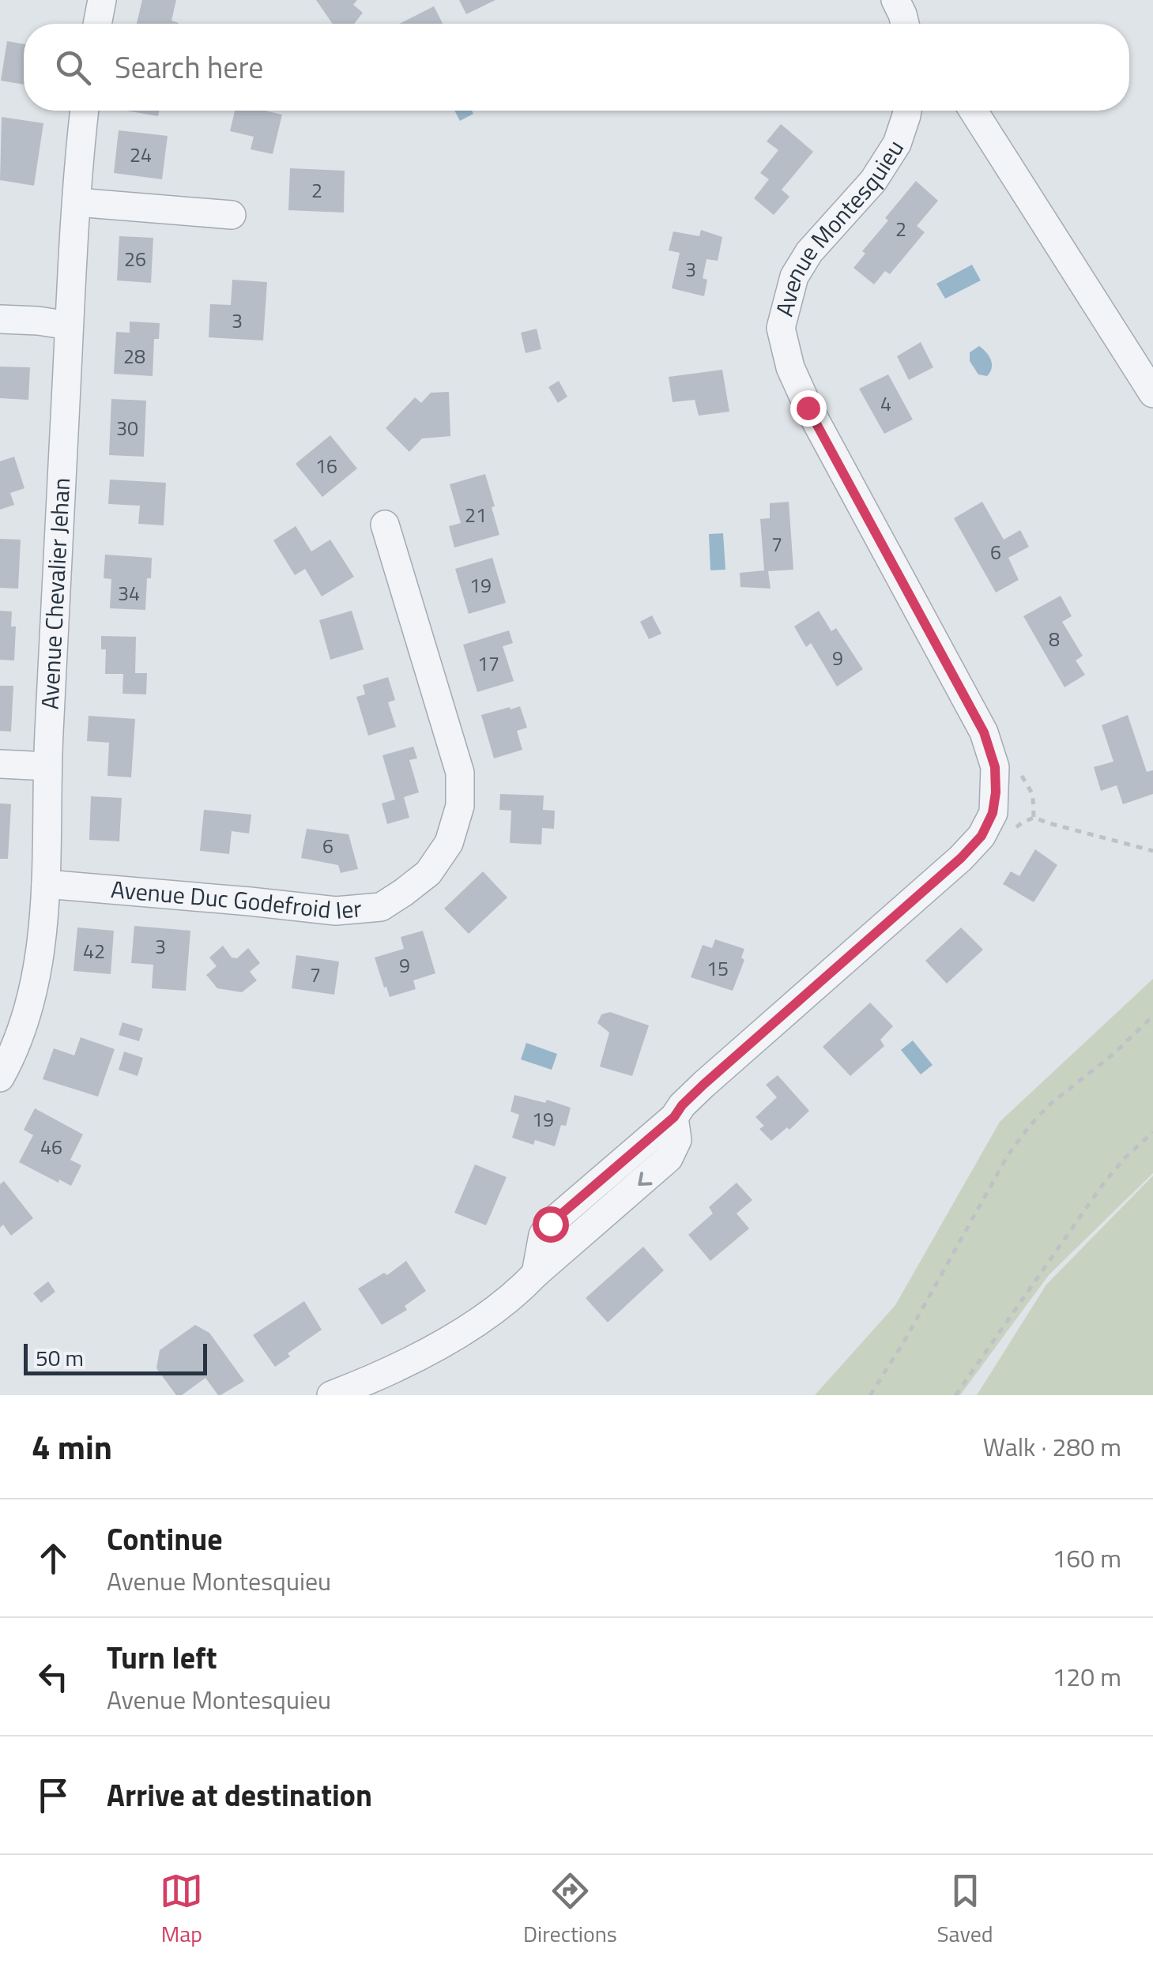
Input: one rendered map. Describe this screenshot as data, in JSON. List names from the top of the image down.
{
  "streets": {
    "street": ["Avenue Montesquieu", "Avenue Chevalier Jehan", "Avenue Duc Godefroid Ier"]
  },
  "crossings": [
    ["Avenue Chevalier Jehan", "Avenue Duc Godefroid Ier"]
  ],
  "house_numbers": [
    "24",
    "2",
    "2",
    "26",
    "3",
    "3",
    "28",
    "4",
    "30",
    "16",
    "21",
    "7",
    "6",
    "19",
    "34",
    "8",
    "9",
    "17",
    "6",
    "3",
    "42",
    "9",
    "15",
    "7",
    "19",
    "46"
  ],
  "scale_bar": "50 m",
  "page": {
    "search": "Search here",
    "scale": "50 m",
    "heading": ["4 min", "Walk · 280 m"],
    "list": [
      ["Continue", "Avenue Montesquieu", "160 m"],
      ["Turn left", "Avenue Montesquieu", "120 m"],
      "Arrive at destination"
    ],
    "nav": ["Map", "Directions", "Saved"]
  }
}
